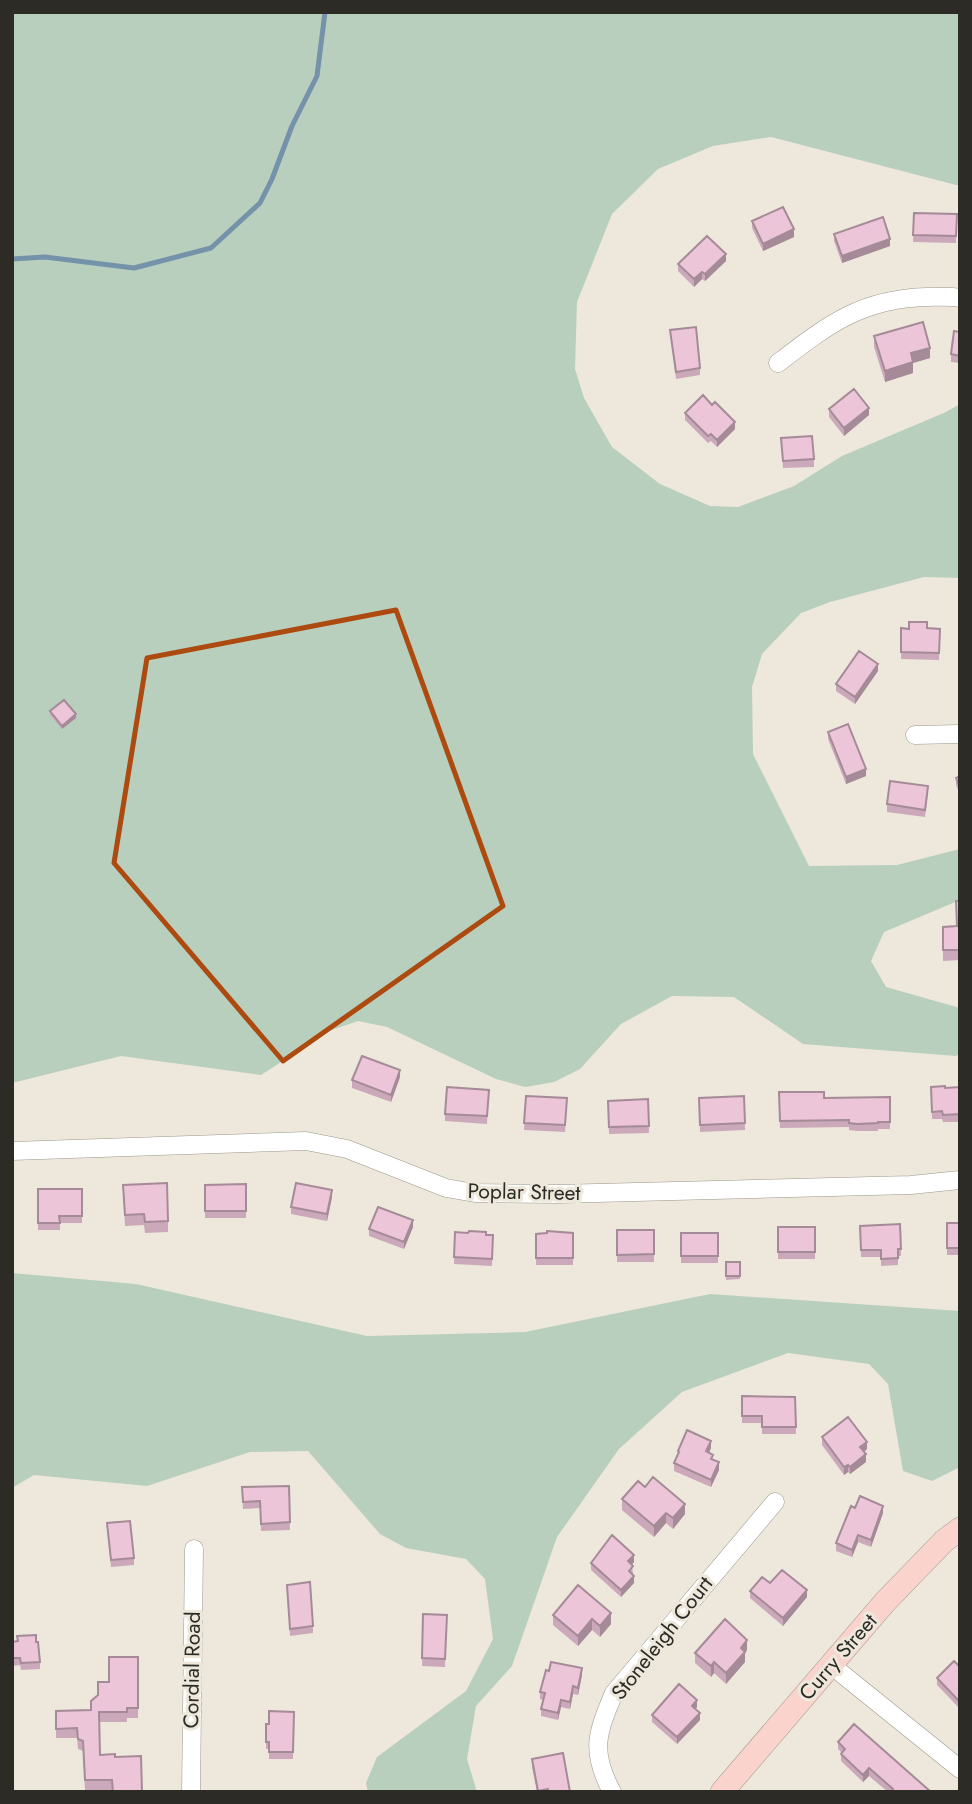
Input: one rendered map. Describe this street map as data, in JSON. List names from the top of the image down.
{
  "streets": {
    "street": [
      "Poplar Street",
      "Stoneleigh Court",
      "Curry Street",
      "Cordial Road"
    ]
  }
}
